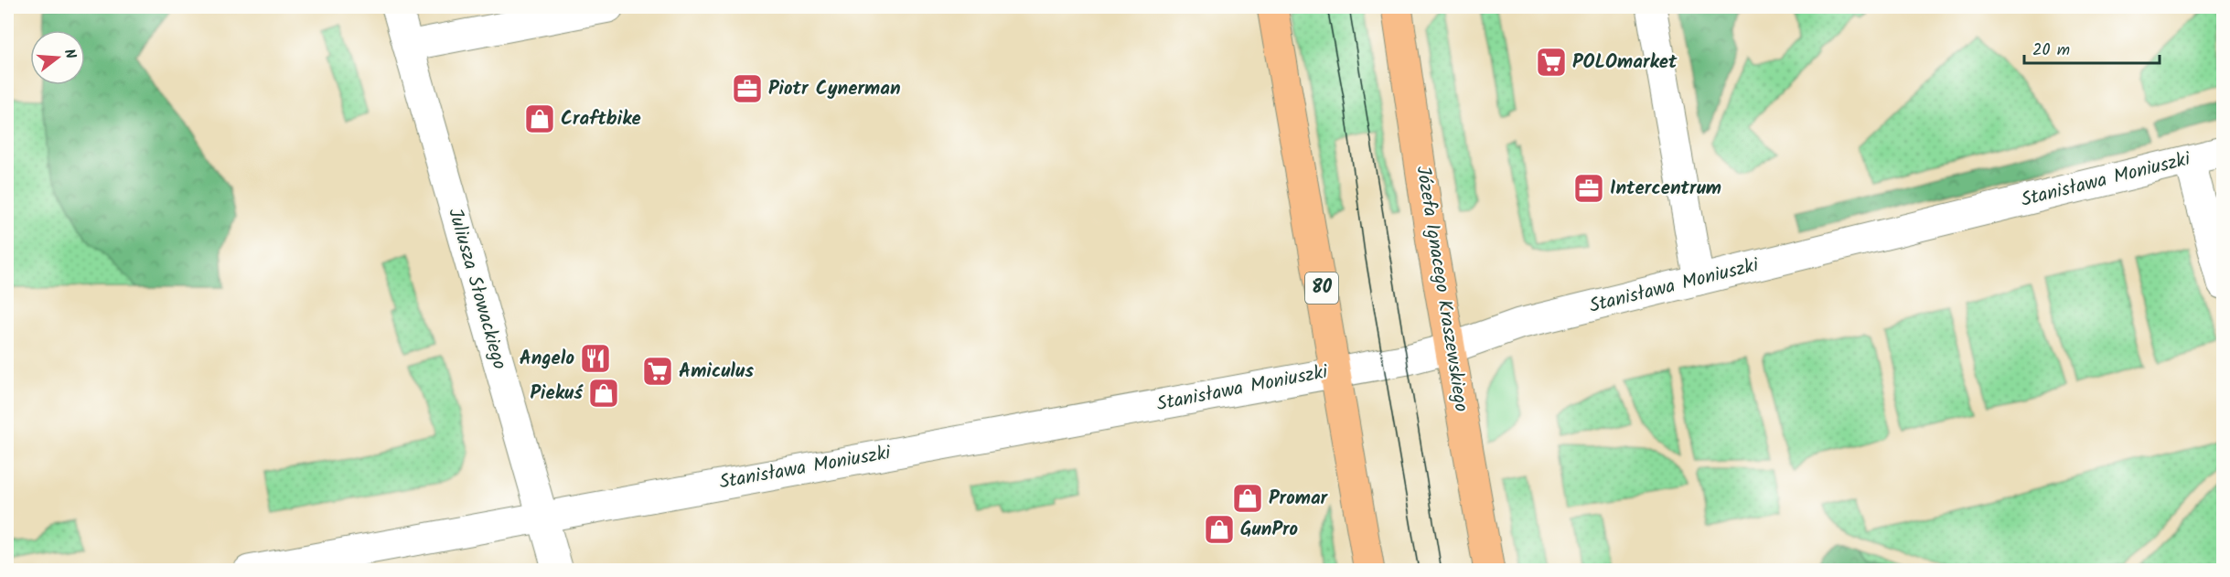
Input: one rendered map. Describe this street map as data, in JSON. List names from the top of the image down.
{
  "streets": {
    "main road": ["80", "Józefa Ignacego Kraszewskiego"],
    "street": ["Stanisława Moniuszki", "Juliusza Słowackiego"]
  },
  "crossings": [
    ["Stanisława Moniuszki", "80"],
    ["Stanisława Moniuszki", "Juliusza Słowackiego"],
    ["Stanisława Moniuszki", "Józefa Ignacego Kraszewskiego"]
  ],
  "places": {
    "supermarket": ["POLOmarket", "Amiculus"],
    "office": ["Piotr Cynerman", "Intercentrum"],
    "shop": [
      "Craftbike",
      "Piekuś",
      "Promar",
      "GunPro"
    ],
    "restaurant": ["Angelo"]
  },
  "scale_bar": "20 m",
  "north": "right"
}
